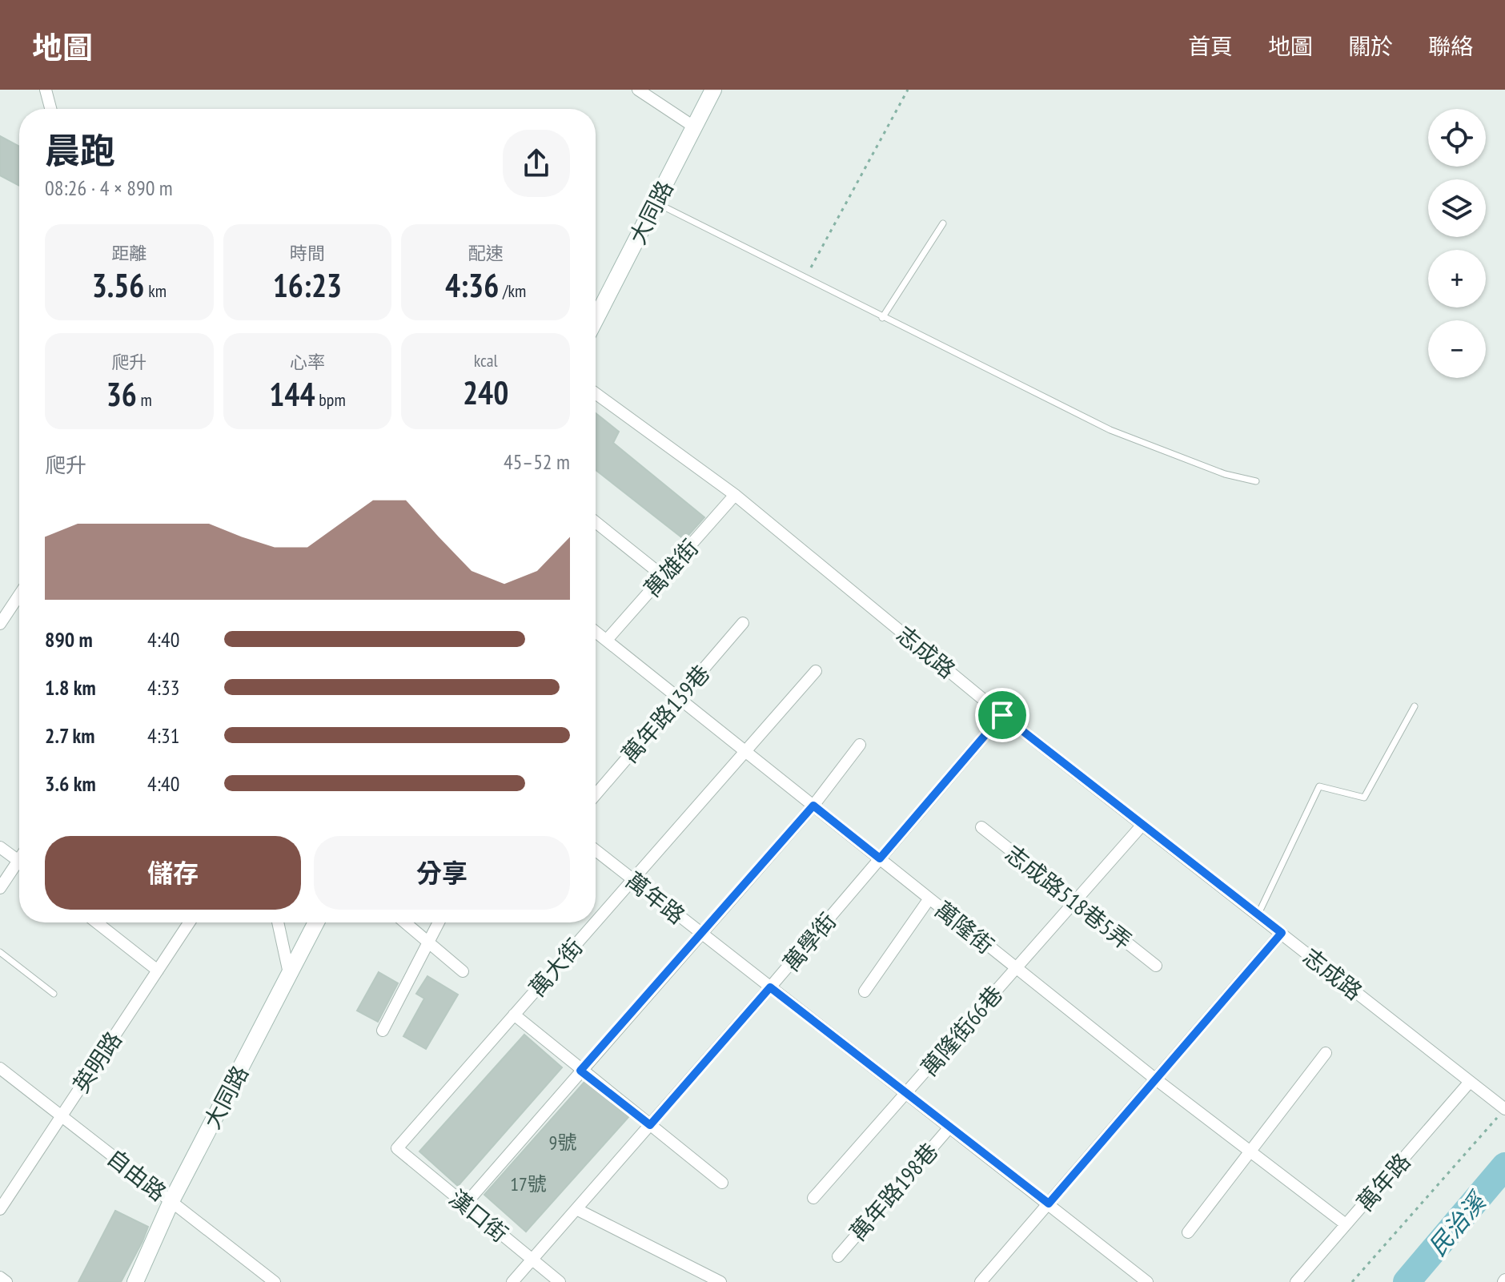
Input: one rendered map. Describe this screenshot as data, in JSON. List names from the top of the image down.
{
  "streets": {
    "main road": ["大同路"],
    "street": [
      "萬雄街",
      "志成路",
      "萬年路139巷",
      "志成路518巷5弄",
      "萬年路",
      "萬隆街",
      "萬學街",
      "萬大街",
      "萬隆街66巷",
      "英明路",
      "自由路",
      "萬年路198巷",
      "漢口街"
    ]
  },
  "crossings": [
    ["大同路", "自由路"],
    ["萬雄街", "志成路"],
    ["萬雄街", "萬隆街"],
    ["志成路", "萬年路"],
    ["志成路", "萬學街"],
    ["志成路", "萬隆街66巷"],
    ["萬年路139巷", "萬隆街"],
    ["志成路518巷5弄", "萬隆街66巷"],
    ["萬年路", "萬隆街"],
    ["萬年路", "萬學街"],
    ["萬年路", "萬大街"],
    ["萬年路", "萬隆街66巷"],
    ["萬年路", "萬年路198巷"],
    ["萬隆街", "萬學街"],
    ["萬隆街", "萬大街"],
    ["萬隆街", "萬隆街66巷"],
    ["萬學街", "漢口街"],
    ["萬大街", "漢口街"],
    ["英明路", "自由路"]
  ],
  "water": ["民治溪"],
  "house_numbers": ["9號", "17號"],
  "page": {
    "header": "地圖",
    "nav": [
      "首頁",
      "地圖",
      "關於",
      "聯絡"
    ],
    "map_buttons": ["+", "−"],
    "heading": ["晨跑", "08:26 · 4 × 890 m"],
    "stats": [
      ["距離", "3.56 km"],
      ["時間", "16:23"],
      ["配速", "4:36 /km"],
      ["爬升", "36 m"],
      ["心率", "144 bpm"],
      ["kcal", "240"]
    ],
    "chart": ["爬升", "45–52 m"],
    "list": [
      {
        "name": "890 m",
        "note": "4:40"
      },
      {
        "name": "1.8 km",
        "note": "4:33"
      },
      {
        "name": "2.7 km",
        "note": "4:31"
      },
      {
        "name": "3.6 km",
        "note": "4:40"
      }
    ],
    "buttons": ["儲存", "分享"]
  }
}
